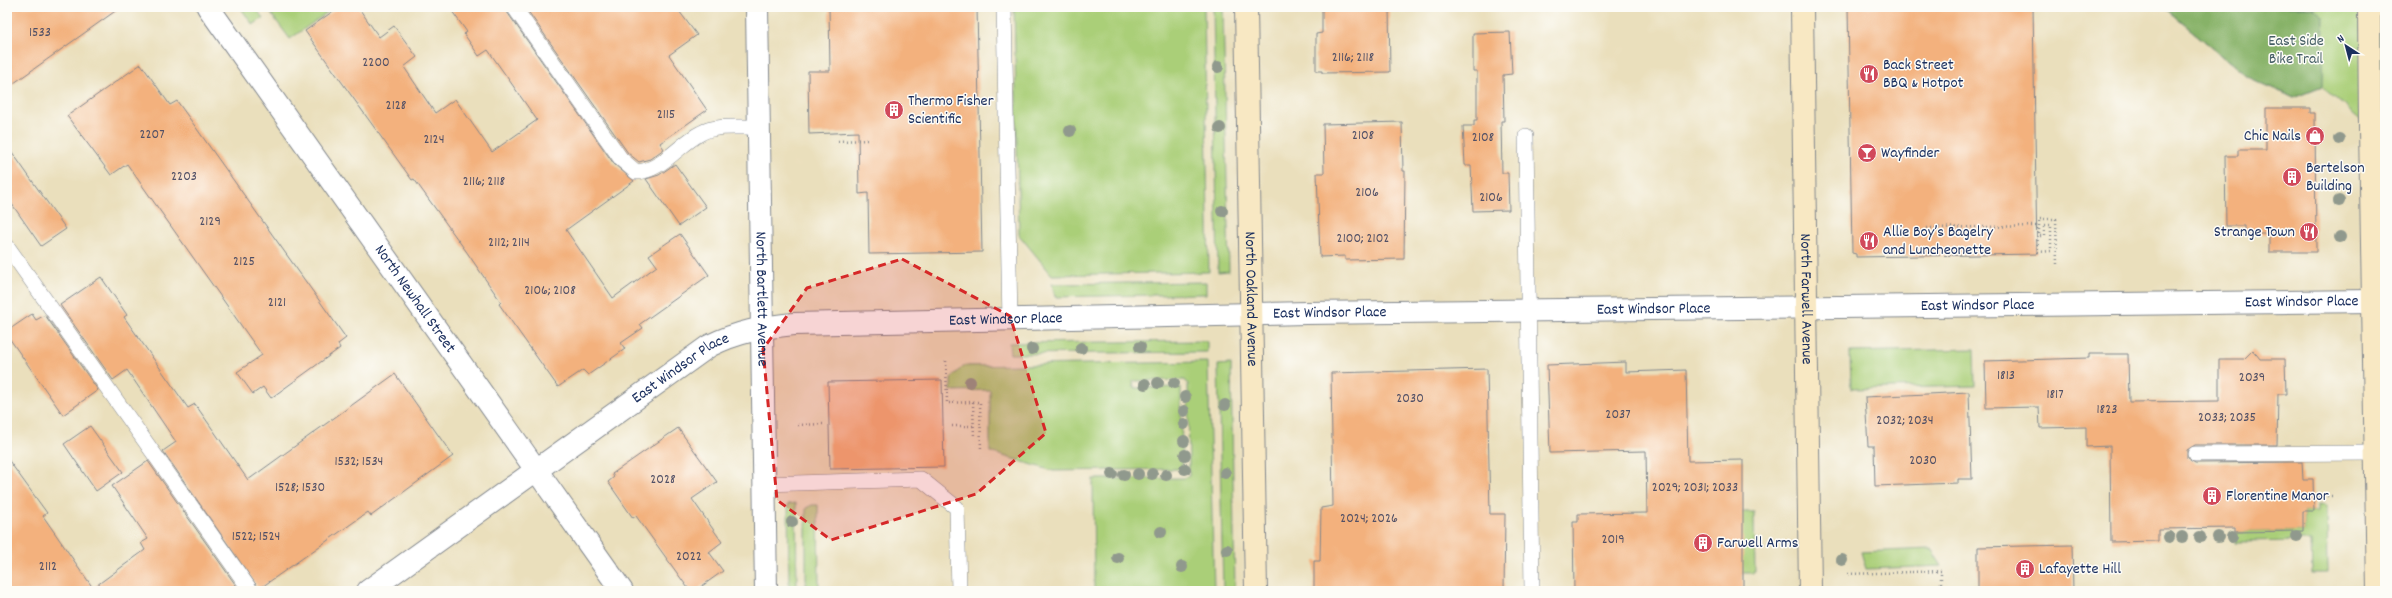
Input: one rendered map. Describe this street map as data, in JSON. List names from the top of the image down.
{
  "streets": {
    "main road": ["North Oakland Avenue", "North Farwell Avenue"],
    "street": ["North Newhall Street", "North Bartlett Avenue", "East Windsor Place"]
  },
  "crossings": [
    ["North Newhall Street", "East Windsor Place"],
    ["North Bartlett Avenue", "East Windsor Place"],
    ["North Oakland Avenue", "East Windsor Place"],
    ["North Farwell Avenue", "East Windsor Place"]
  ],
  "parks": ["East Side Bike Trail"],
  "places": {
    "restaurant": ["Back Street BBQ & Hotpot", "Strange Town", "Allie Boy’s Bagelry and Luncheonette"],
    "building": [
      "Thermo Fisher Scientific",
      "Bertelson Building",
      "Florentine Manor",
      "Farwell Arms",
      "Lafayette Hill"
    ],
    "shop": ["Chic Nails"],
    "bar": ["Wayfinder"]
  },
  "house_numbers": [
    "1533",
    "2116; 2118",
    "2200",
    "2128",
    "2115",
    "2207",
    "2108",
    "2108",
    "2124",
    "2203",
    "2116; 2118",
    "2106",
    "2106",
    "2129",
    "2100; 2102",
    "2112; 2114",
    "2125",
    "2106; 2108",
    "2121",
    "1813",
    "2039",
    "1817",
    "2030",
    "1823",
    "2037",
    "2033; 2035",
    "2032; 2034",
    "2030",
    "1532; 1534",
    "2028",
    "1528; 1530",
    "2029; 2031; 2033",
    "2024; 2026",
    "1522; 1524",
    "2019",
    "2022",
    "2112"
  ],
  "north": "top left"
}
